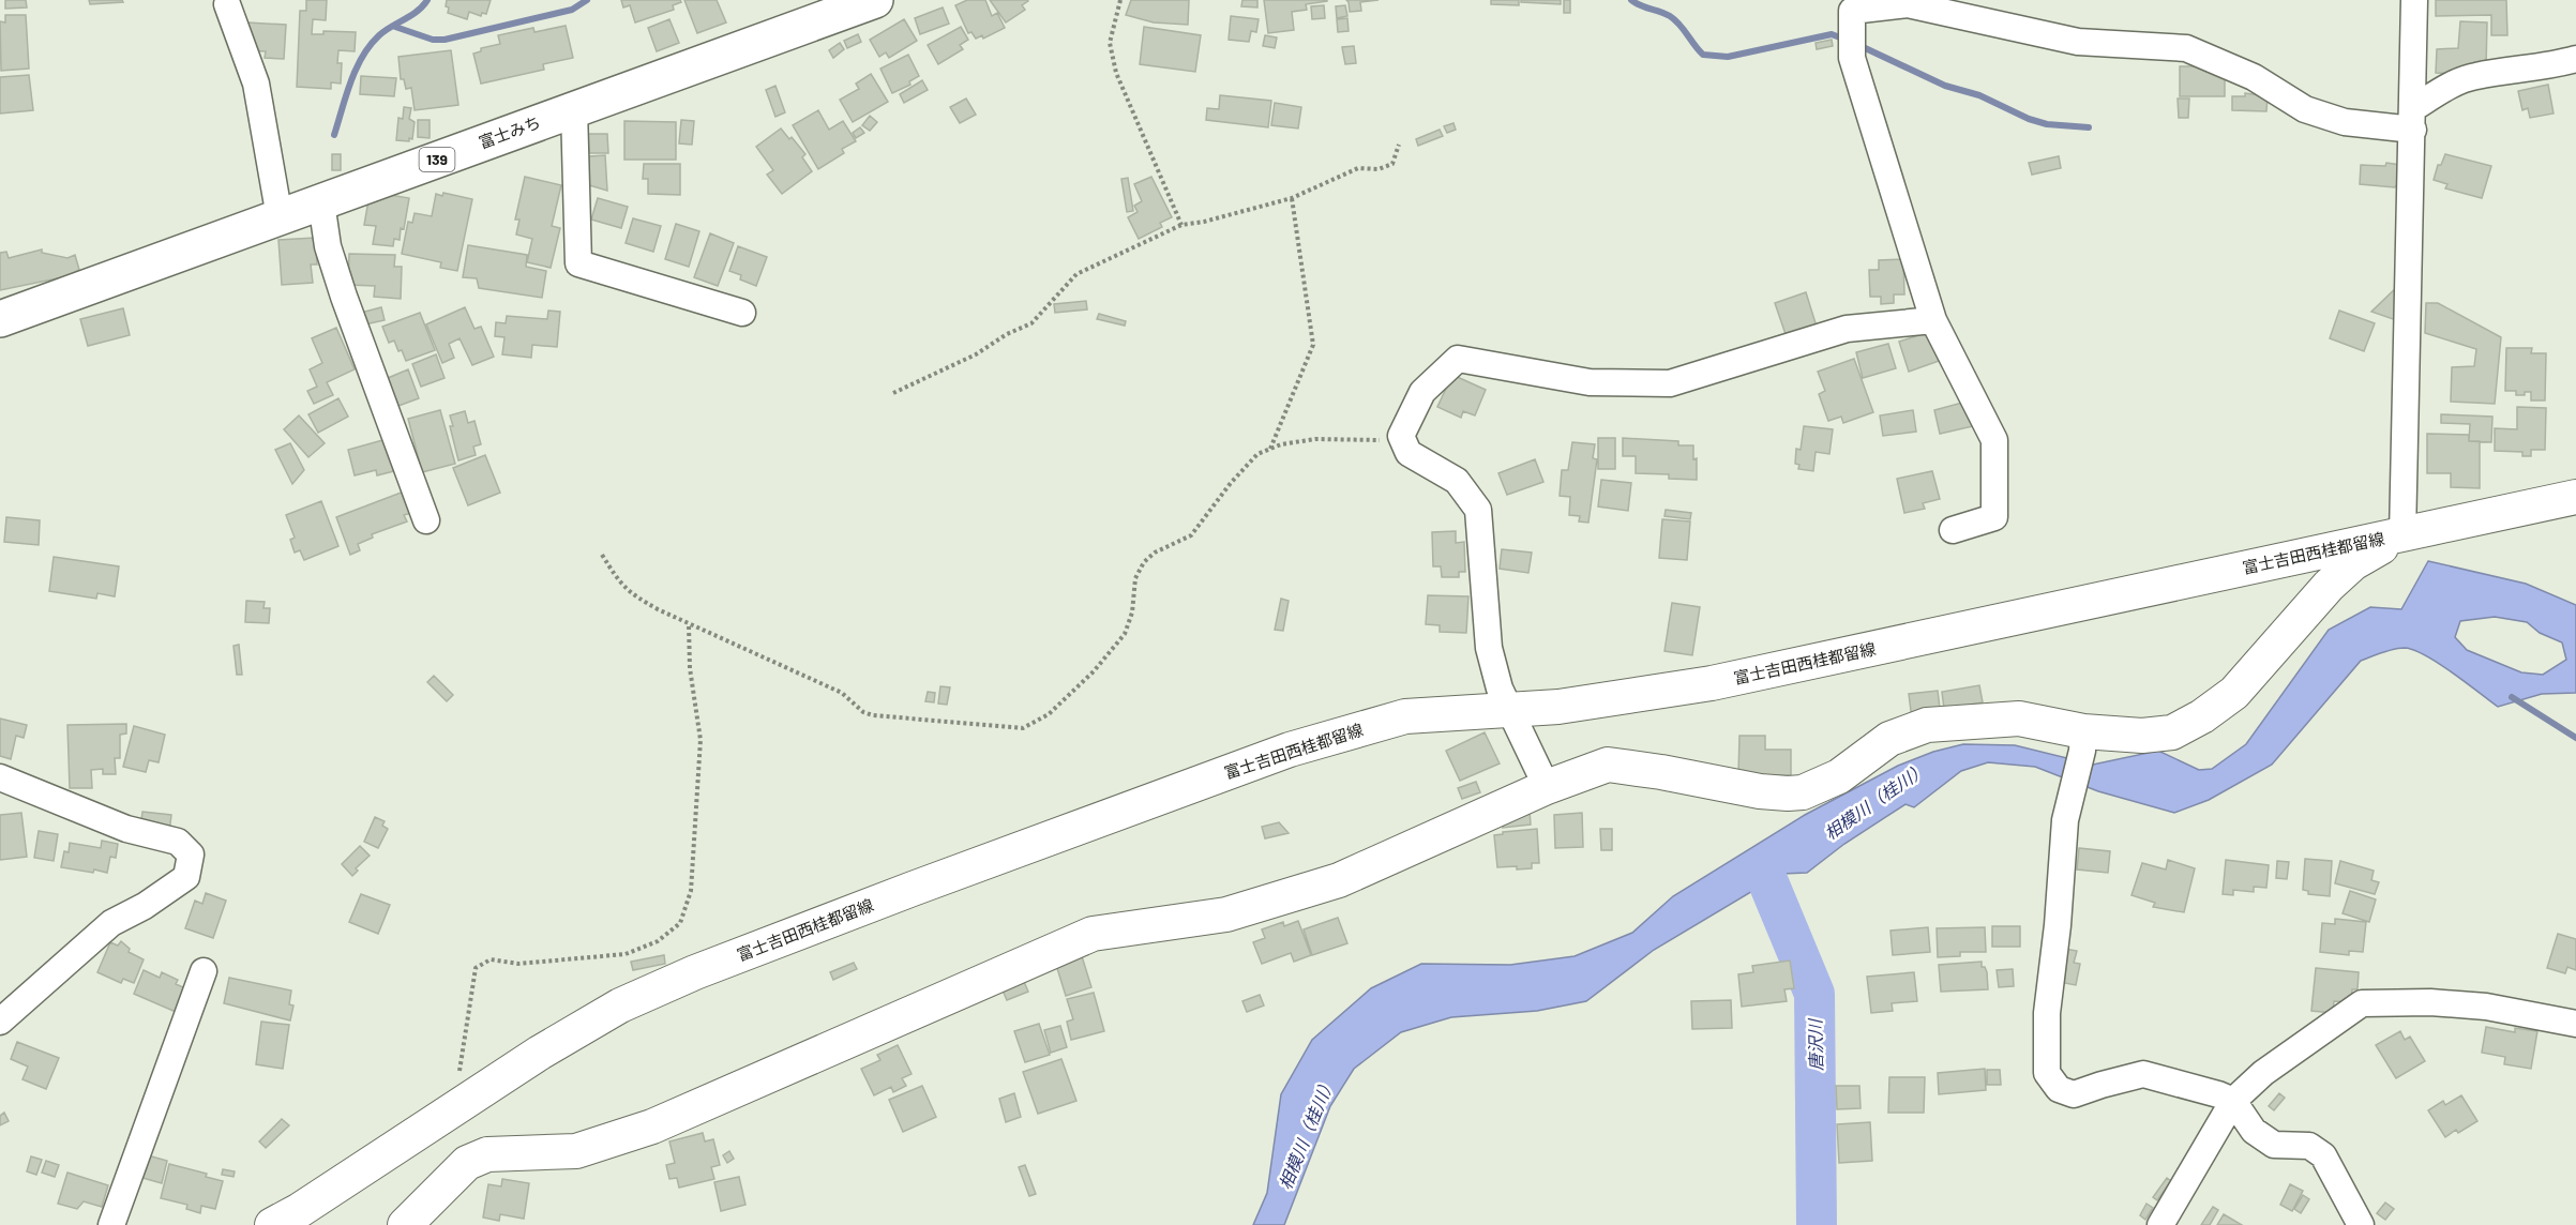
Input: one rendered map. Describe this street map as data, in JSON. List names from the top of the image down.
{
  "streets": {
    "highway": ["富士みち", "139"],
    "main road": ["富士吉田西桂都留線"]
  },
  "water": ["相模川（桂川）", "唐沢川"]
}
